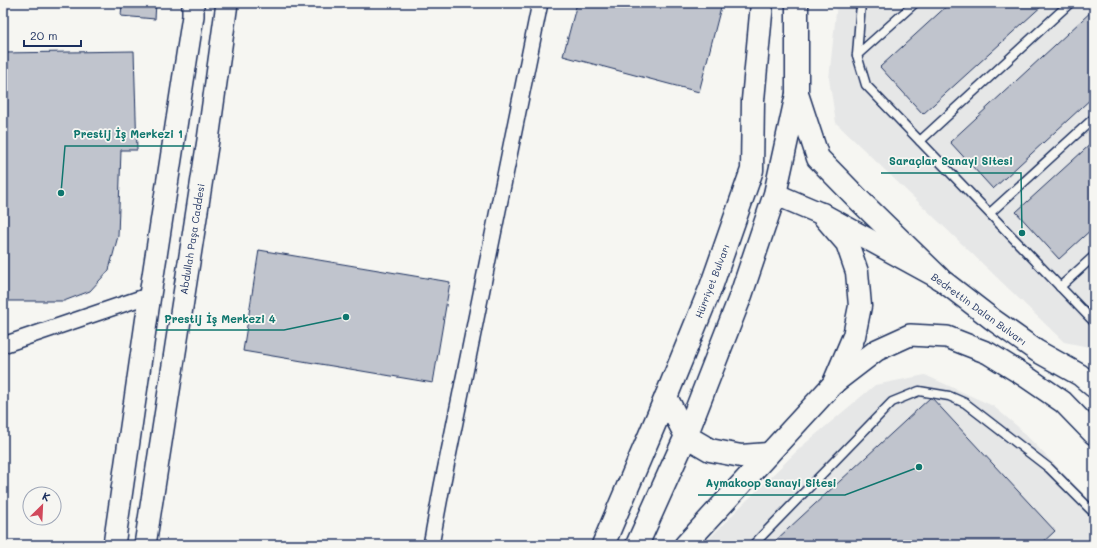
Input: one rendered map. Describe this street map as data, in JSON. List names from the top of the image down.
{
  "streets": {
    "main road": ["Abdullah Paşa Caddesi", "Hürriyet Bulvarı", "Bedrettin Dalan Bulvarı"]
  },
  "places": [
    "Prestij İş Merkezi 1",
    "Saraçlar Sanayi Sitesi",
    "Prestij İş Merkezi 4",
    "Aymakoop Sanayi Sitesi"
  ],
  "scale_bar": "20 m",
  "north": "top right"
}
